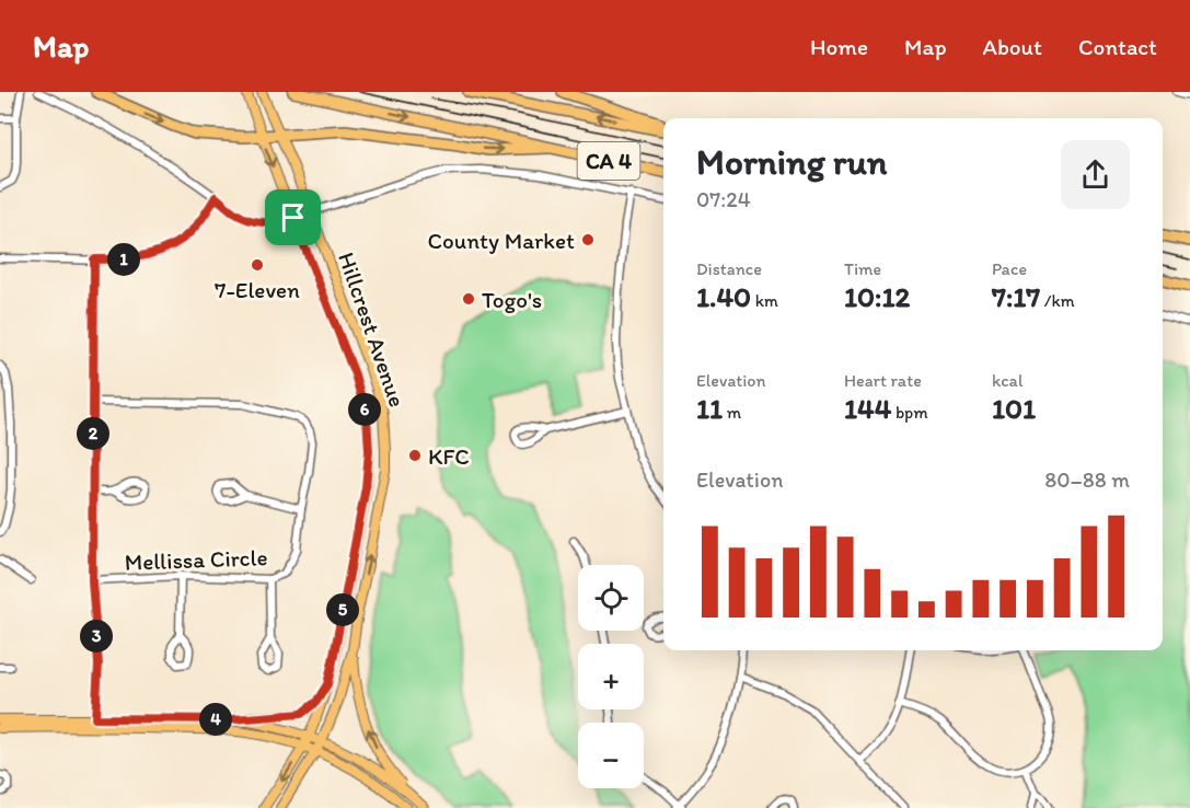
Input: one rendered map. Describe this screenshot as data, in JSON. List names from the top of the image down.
{
  "streets": {
    "highway": ["CA 4"],
    "main road": ["Hillcrest Avenue"],
    "street": ["Mellissa Circle"]
  },
  "places": [
    "County Market",
    "7-Eleven",
    "Togo's",
    "KFC"
  ],
  "page": {
    "header": "Map",
    "nav": [
      "Home",
      "Map",
      "About",
      "Contact"
    ],
    "heading": ["Morning run", "07:24"],
    "stats": [
      ["Distance", "1.40 km"],
      ["Time", "10:12"],
      ["Pace", "7:17 /km"],
      ["Elevation", "11 m"],
      ["Heart rate", "144 bpm"],
      ["kcal", "101"]
    ],
    "pins": [
      "1",
      "6",
      "2",
      "5",
      "3",
      "4"
    ],
    "chart": ["Elevation", "80–88 m"],
    "map_buttons": ["+", "−"]
  }
}
